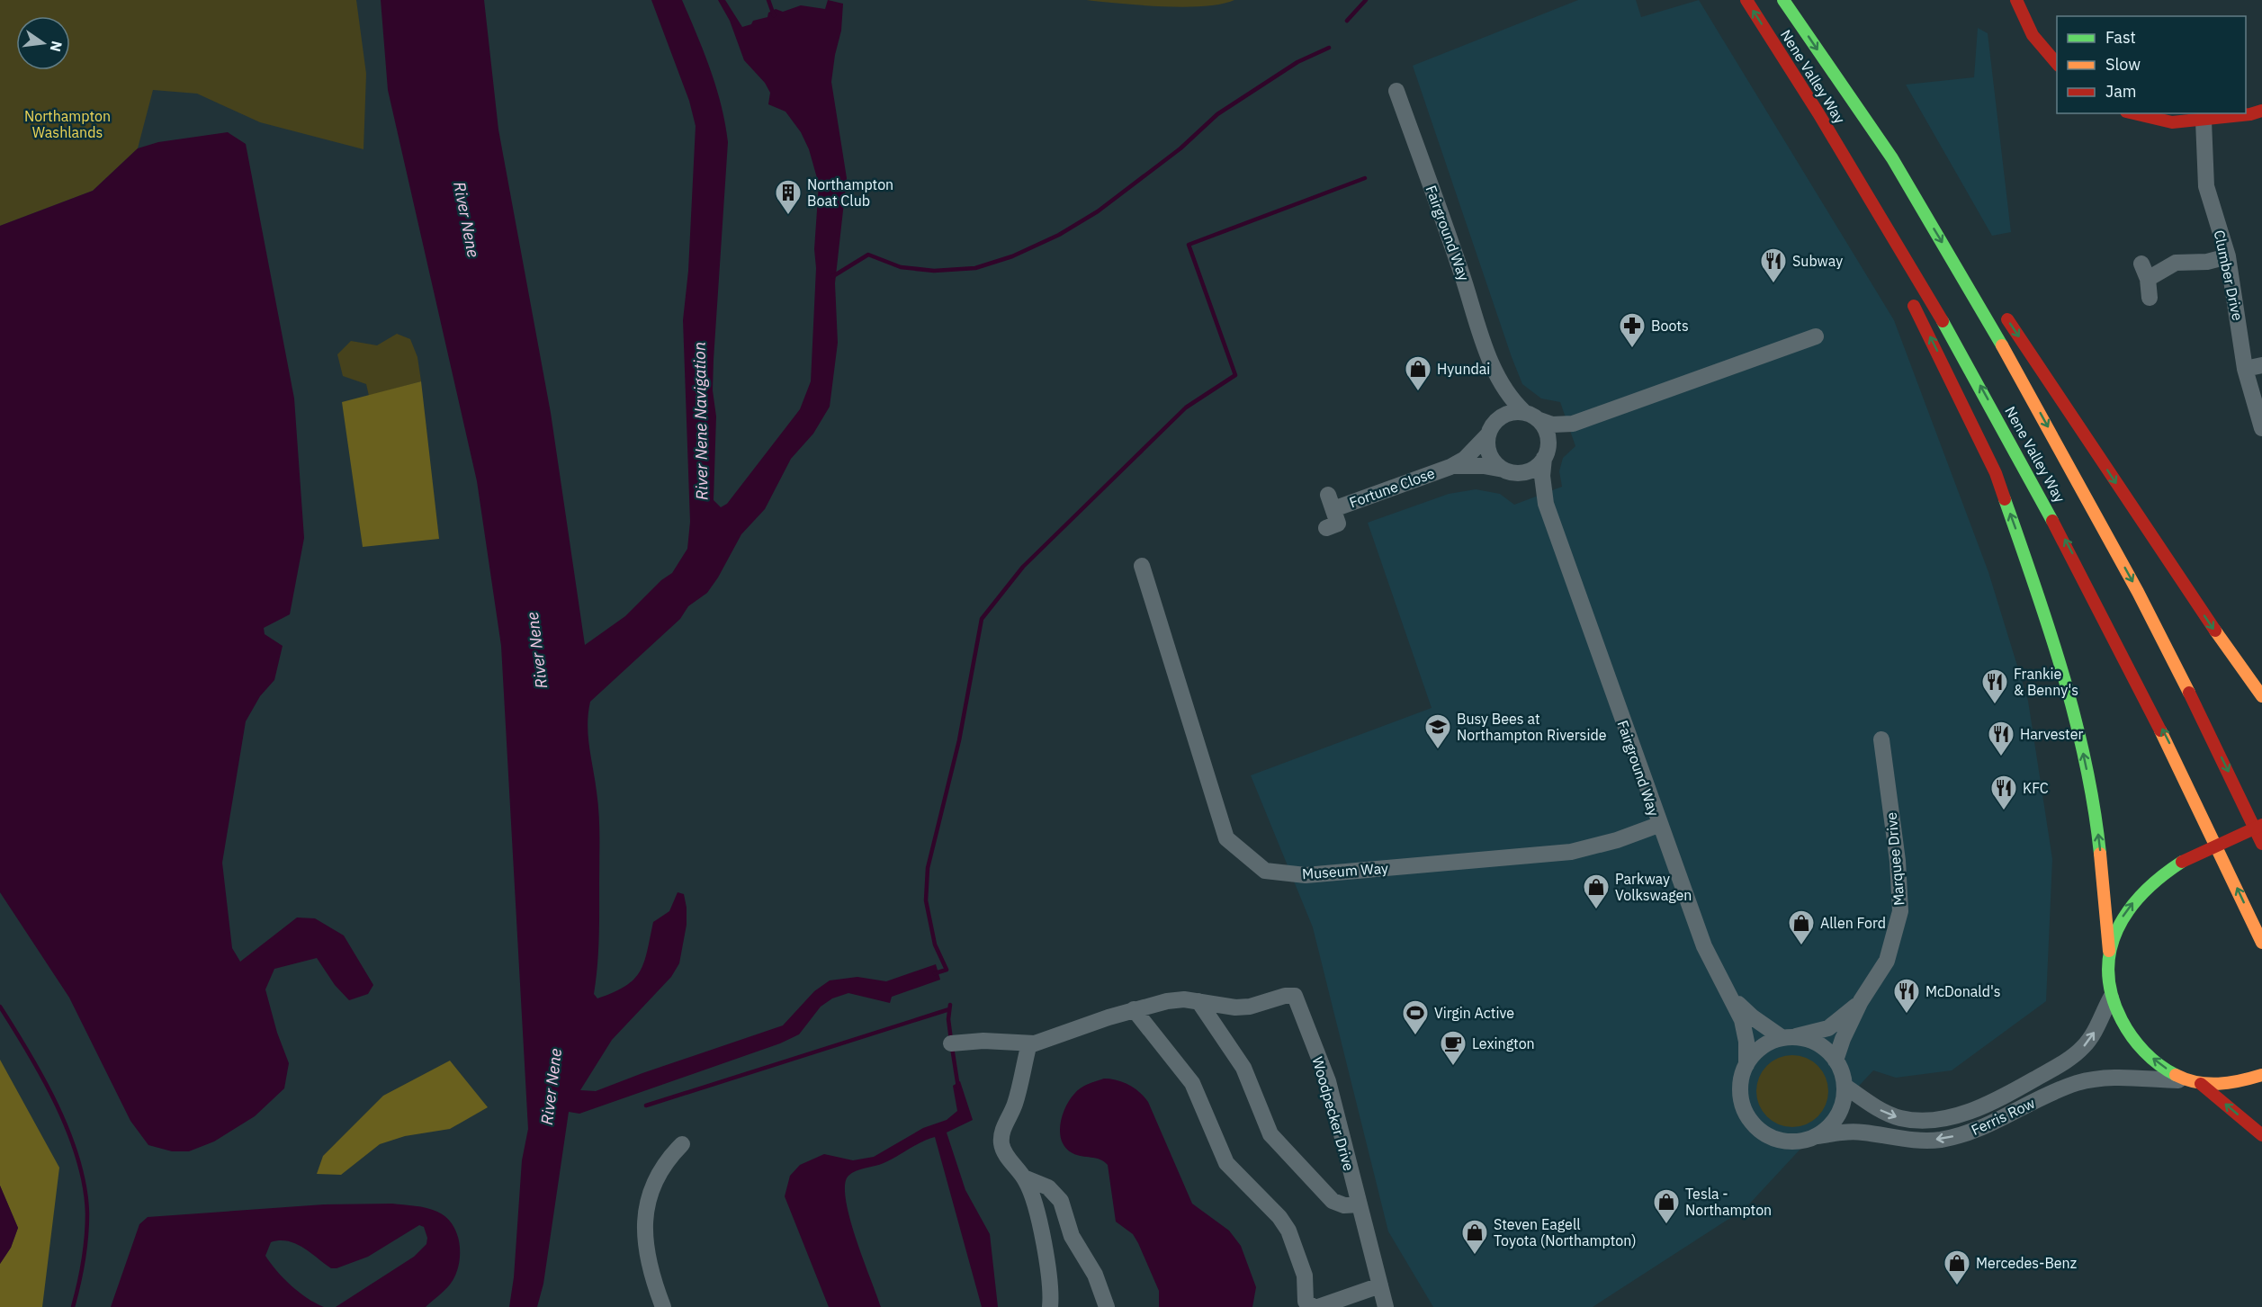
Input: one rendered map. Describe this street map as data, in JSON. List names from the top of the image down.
{
  "streets": {
    "main road": ["Nene Valley Way"],
    "street": [
      "Fairground Way",
      "Clumber Drive",
      "Fortune Close",
      "Marquee Drive",
      "Museum Way",
      "Woodpecker Drive",
      "Ferris Row"
    ]
  },
  "crossings": [
    ["Fairground Way", "Museum Way"],
    ["Fairground Way", "Ferris Row"]
  ],
  "water": ["River Nene", "River Nene Navigation"],
  "parks": ["Northampton Washlands"],
  "places": {
    "building": ["Northampton Boat Club"],
    "restaurant": [
      "Subway",
      "Frankie & Benny's",
      "Harvester",
      "KFC",
      "McDonald's"
    ],
    "pharmacy": ["Boots"],
    "shop": [
      "Hyundai",
      "Parkway Volkswagen",
      "Allen Ford",
      "Tesla - Northampton",
      "Steven Eagell Toyota (Northampton)",
      "Mercedes-Benz"
    ],
    "school or university": ["Busy Bees at Northampton Riverside"],
    "sports": ["Virgin Active"],
    "cafe": ["Lexington"]
  },
  "legend": ["Fast", "Slow", "Jam"],
  "north": "right"
}
